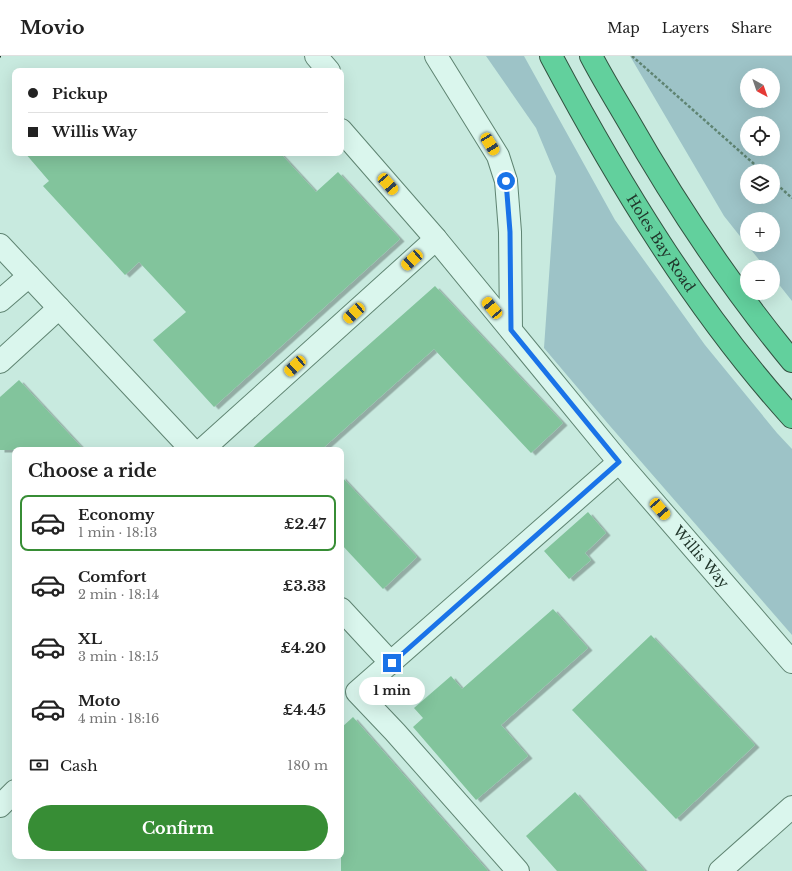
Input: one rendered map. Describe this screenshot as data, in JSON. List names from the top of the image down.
{
  "streets": {
    "highway": ["Holes Bay Road"],
    "street": ["Willis Way"]
  },
  "north": "bottom right",
  "page": {
    "header": "Movio",
    "nav": ["Map", "Layers", "Share"],
    "map_buttons": ["+", "−"],
    "banner": ["Pickup", "Willis Way"],
    "heading": "Choose a ride",
    "list": [
      {
        "name": "Economy",
        "note": "1 min · 18:13",
        "value": "£2.47"
      },
      {
        "name": "Comfort",
        "note": "2 min · 18:14",
        "value": "£3.33"
      },
      {
        "name": "XL",
        "note": "3 min · 18:15",
        "value": "£4.20"
      },
      {
        "name": "Moto",
        "note": "4 min · 18:16",
        "value": "£4.45"
      }
    ],
    "bubble": "1 min",
    "pay": ["Cash", "180 m"],
    "buttons": "Confirm"
  }
}
